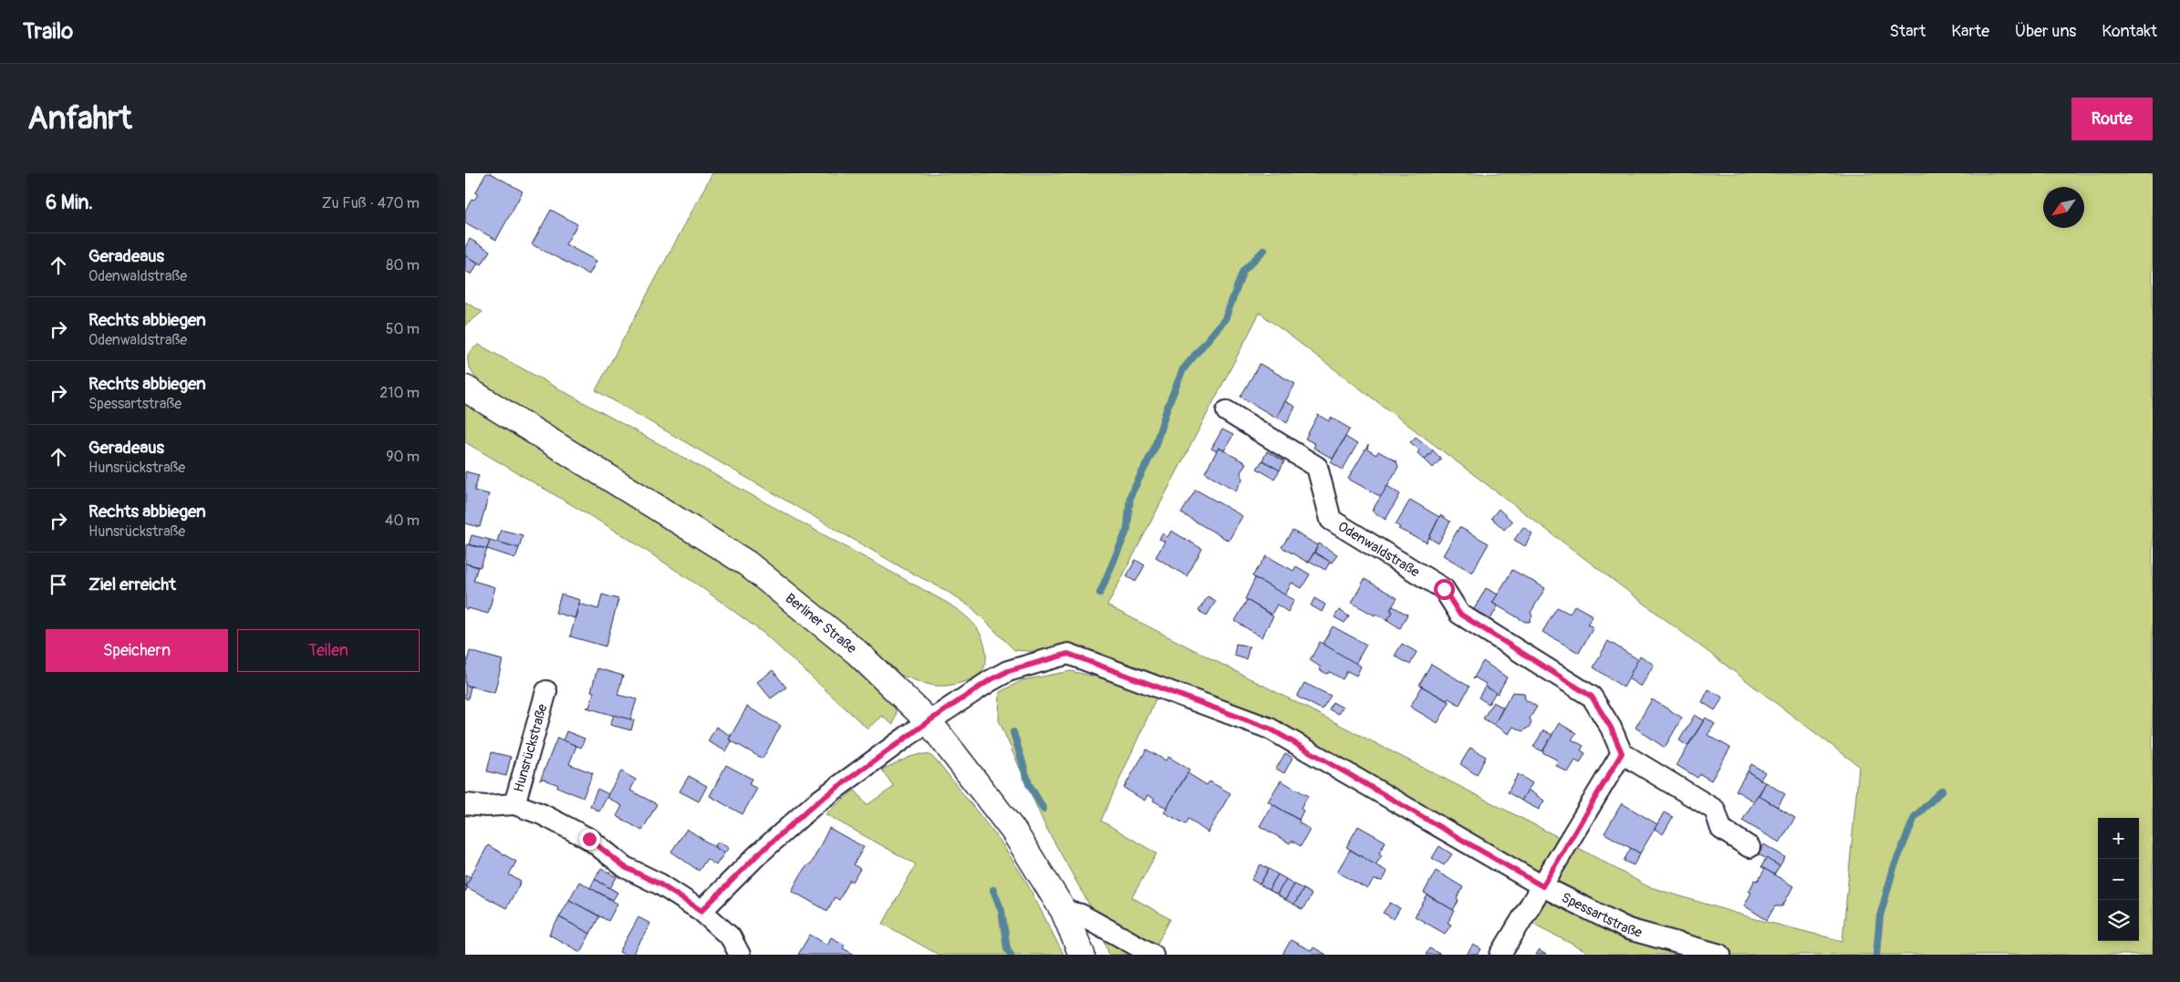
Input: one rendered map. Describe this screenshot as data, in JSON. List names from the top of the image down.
{
  "streets": {
    "street": [
      "Odenwaldstraße",
      "Berliner Straße",
      "Hunsrückstraße",
      "Spessartstraße"
    ]
  },
  "crossings": [
    ["Berliner Straße", "Spessartstraße"]
  ],
  "north": "bottom left",
  "page": {
    "header": "Trailo",
    "nav": [
      "Start",
      "Karte",
      "Über uns",
      "Kontakt"
    ],
    "buttons": [
      "Route",
      ["Speichern", "Teilen"]
    ],
    "title": "Anfahrt",
    "heading": ["6 Min.", "Zu Fuß · 470 m"],
    "list": [
      ["Geradeaus", "Odenwaldstraße", "80 m"],
      ["Rechts abbiegen", "Odenwaldstraße", "50 m"],
      ["Rechts abbiegen", "Spessartstraße", "210 m"],
      ["Geradeaus", "Hunsrückstraße", "90 m"],
      ["Rechts abbiegen", "Hunsrückstraße", "40 m"],
      "Ziel erreicht"
    ],
    "map_buttons": ["+", "−"]
  }
}
